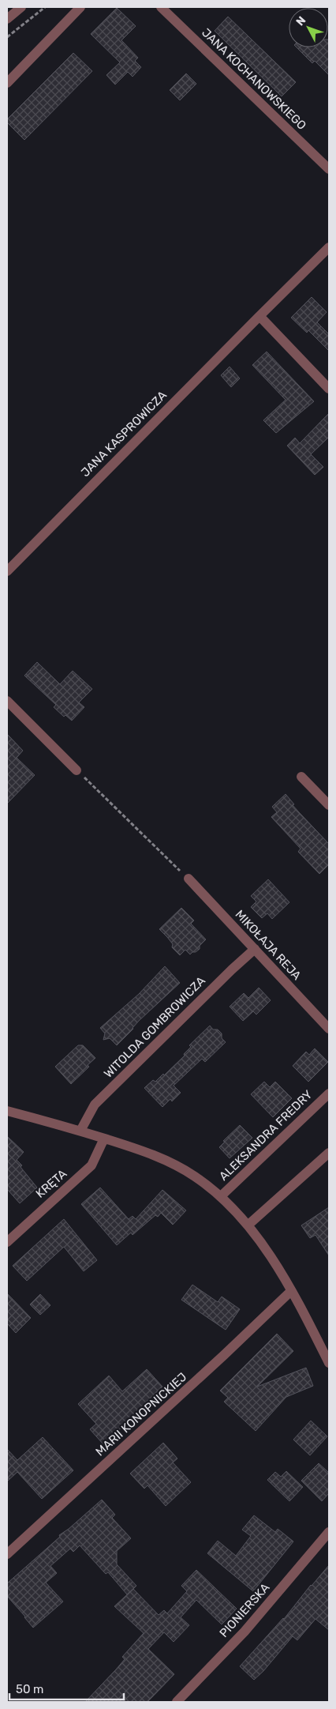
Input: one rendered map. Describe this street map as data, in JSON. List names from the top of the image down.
{
  "streets": {
    "street": [
      "JANA KOCHANOWSKIEGO",
      "JANA KASPROWICZA",
      "MIKOŁAJA REJA",
      "WITOLDA GOMBROWICZA",
      "ALEKSANDRA FREDRY",
      "KRĘTA",
      "MARII KONOPNICKIEJ",
      "PIONIERSKA"
    ]
  },
  "crossings": [
    ["MIKOŁAJA REJA", "WITOLDA GOMBROWICZA"]
  ],
  "scale_bar": "50 m",
  "north": "top left"
}
